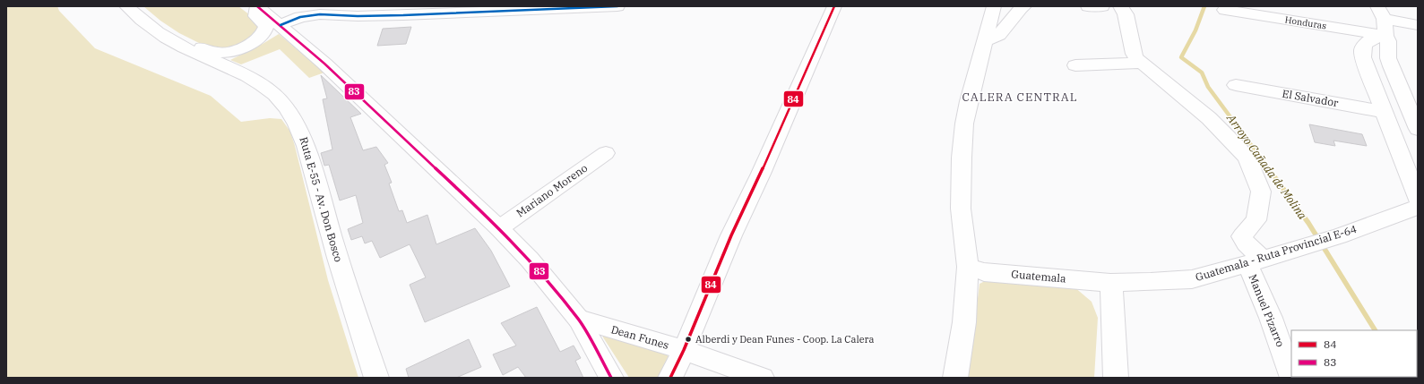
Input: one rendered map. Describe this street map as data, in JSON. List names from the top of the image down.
{
  "streets": {
    "street": [
      "Honduras",
      "El Salvador",
      "Mariano Moreno",
      "Ruta E-55 - Av. Don Bosco",
      "Guatemala - Ruta Provincial E-64",
      "Guatemala",
      "Manuel Pizarro",
      "Dean Funes"
    ]
  },
  "crossings": [
    ["Guatemala - Ruta Provincial E-64", "Guatemala"],
    ["Guatemala - Ruta Provincial E-64", "Manuel Pizarro"]
  ],
  "districts": ["CALERA CENTRAL"],
  "water": ["Arroyo Cañada de Molina"],
  "places": ["Alberdi y Dean Funes - Coop. La Calera"],
  "lines": ["transit line 84", "transit line 83"],
  "legend": ["84", "83"]
}
